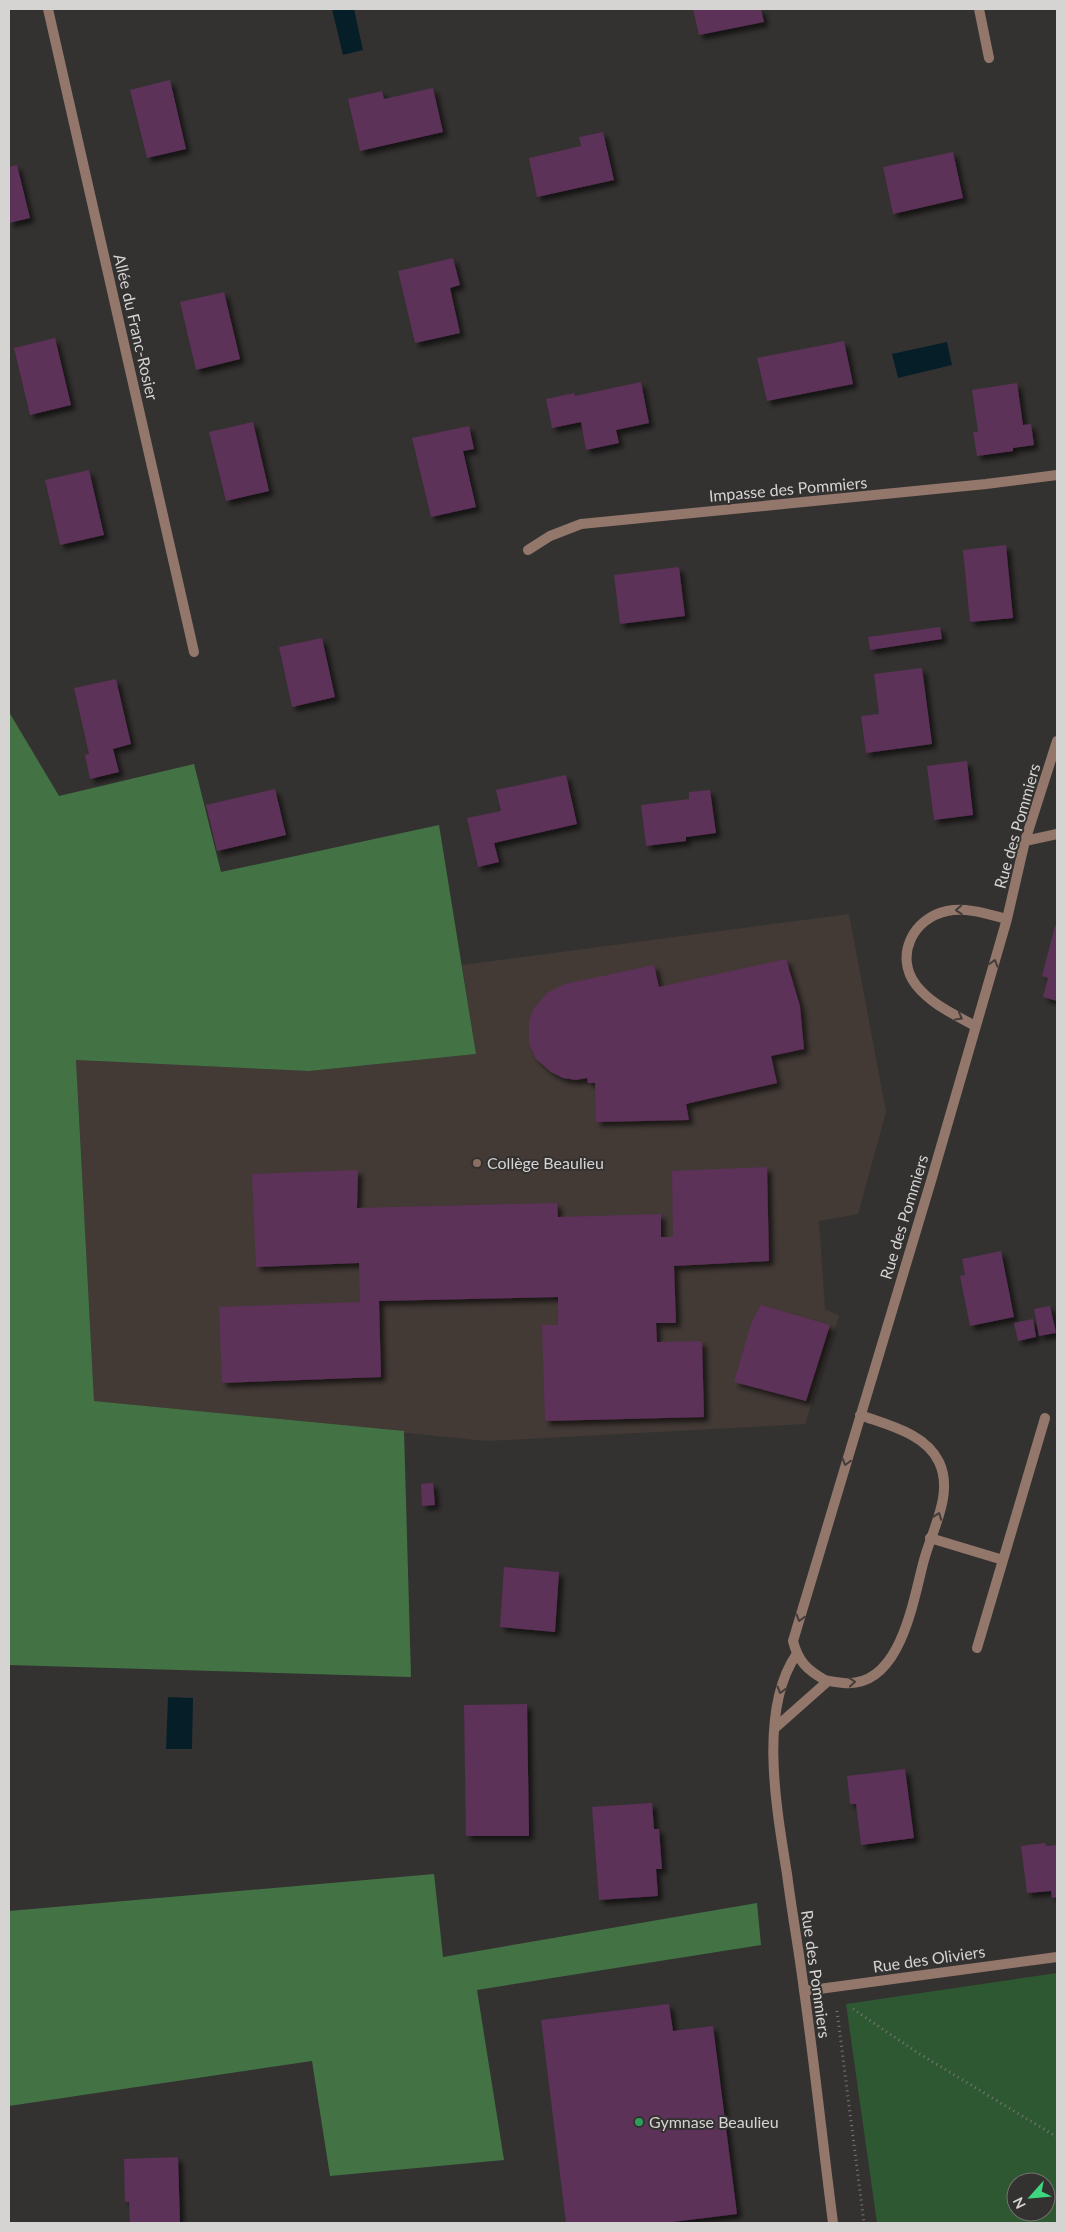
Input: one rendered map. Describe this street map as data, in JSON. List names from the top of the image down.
{
  "streets": {
    "street": [
      "Allée du Franc-Rosier",
      "Impasse des Pommiers",
      "Rue des Pommiers",
      "Rue des Oliviers"
    ]
  },
  "crossings": [
    ["Rue des Pommiers", "Rue des Oliviers"]
  ],
  "places": ["Collège Beaulieu", "Gymnase Beaulieu"],
  "north": "bottom left"
}
